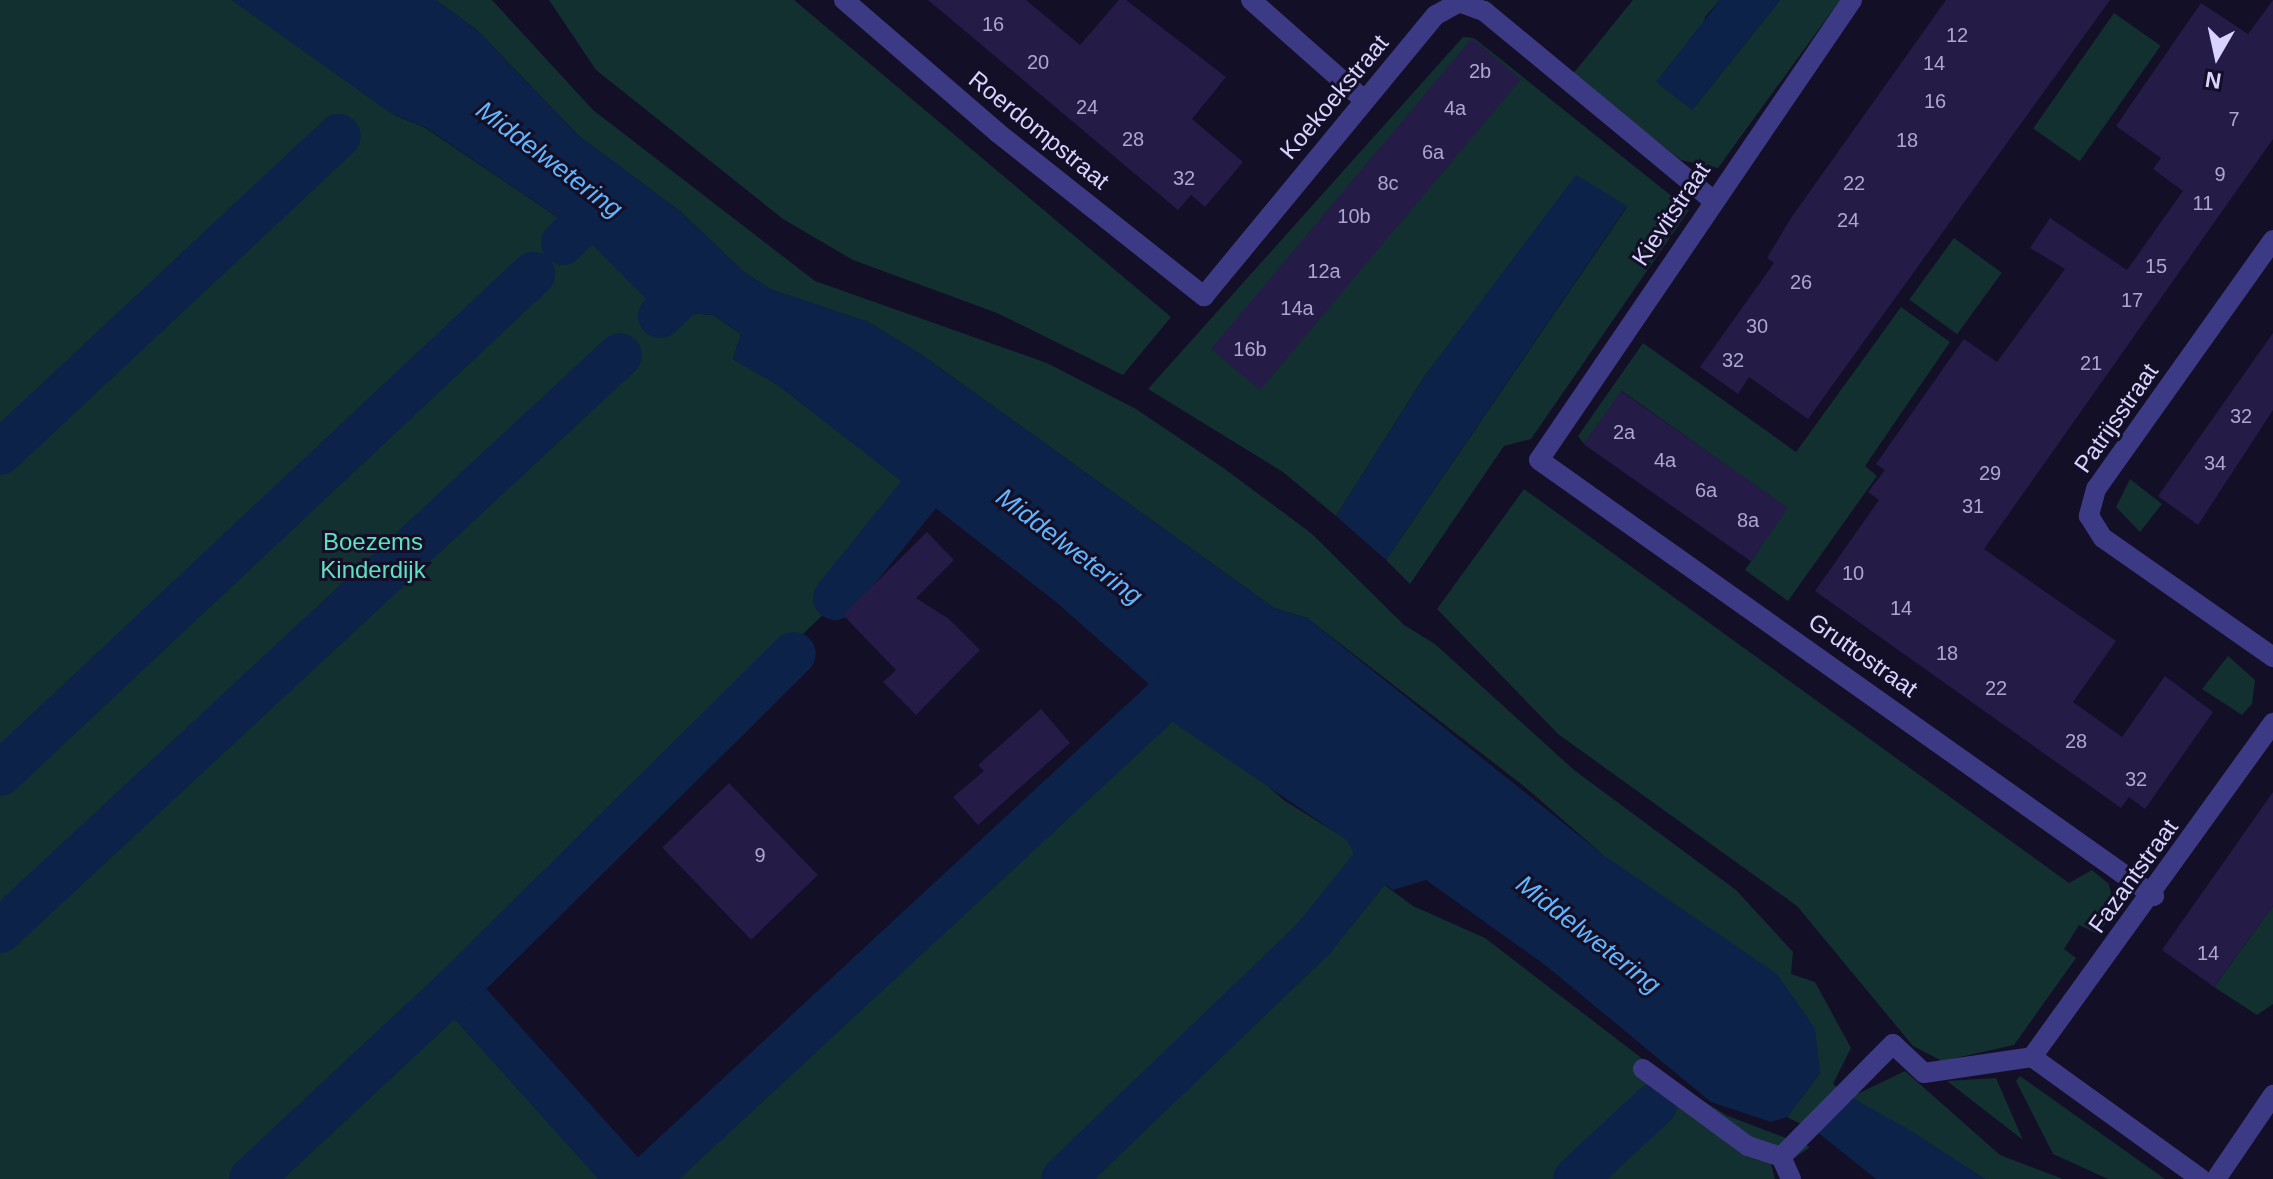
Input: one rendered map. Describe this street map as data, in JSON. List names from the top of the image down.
{
  "streets": {
    "street": [
      "Koekoekstraat",
      "Roerdompstraat",
      "Kievitstraat",
      "Patrijsstraat",
      "Gruttostraat",
      "Fazantstraat"
    ]
  },
  "crossings": [
    ["Koekoekstraat", "Roerdompstraat"],
    ["Koekoekstraat", "Kievitstraat"],
    ["Kievitstraat", "Gruttostraat"],
    ["Gruttostraat", "Fazantstraat"]
  ],
  "water": ["Middelwetering"],
  "parks": ["Boezems Kinderdijk"],
  "house_numbers": [
    "16",
    "12",
    "20",
    "14",
    "2b",
    "16",
    "24",
    "4a",
    "7",
    "28",
    "18",
    "6a",
    "9",
    "32",
    "8c",
    "22",
    "11",
    "10b",
    "24",
    "15",
    "12a",
    "26",
    "17",
    "14a",
    "30",
    "16b",
    "32",
    "21",
    "32",
    "2a",
    "4a",
    "34",
    "29",
    "6a",
    "31",
    "8a",
    "10",
    "14",
    "18",
    "22",
    "28",
    "32",
    "9",
    "14"
  ],
  "north": "bottom"
}
